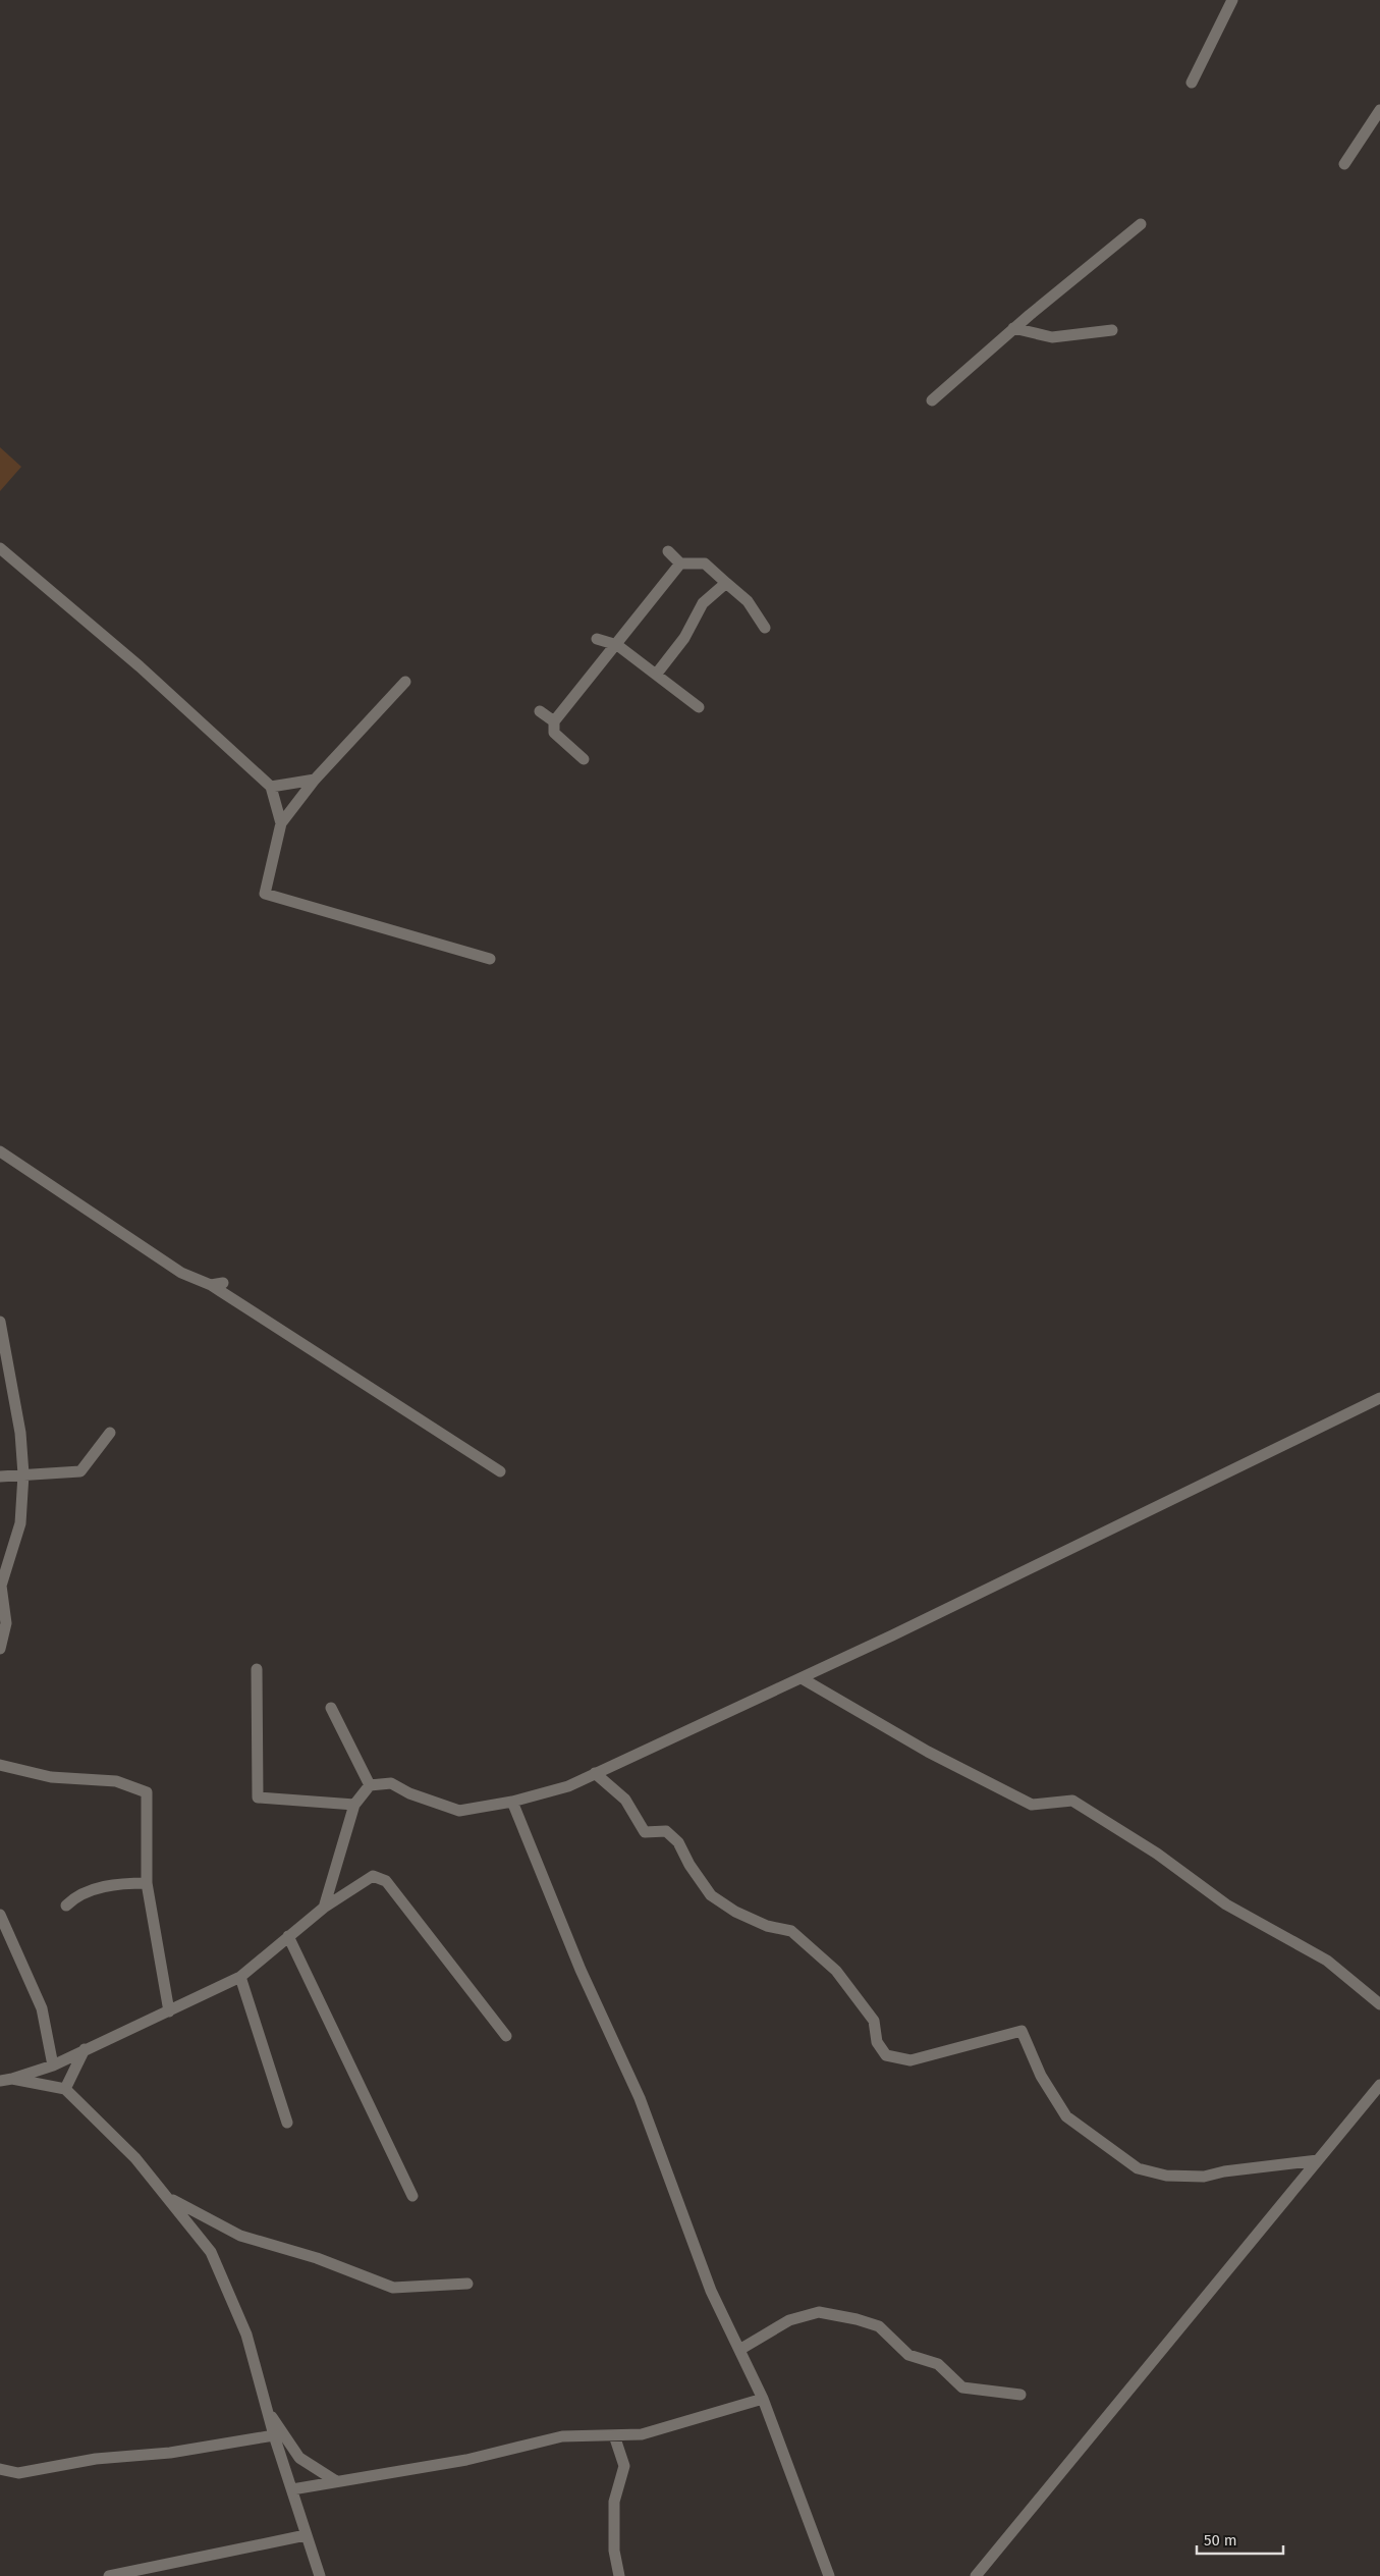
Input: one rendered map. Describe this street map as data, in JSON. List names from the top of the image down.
{
  "scale_bar": "50 m"
}
